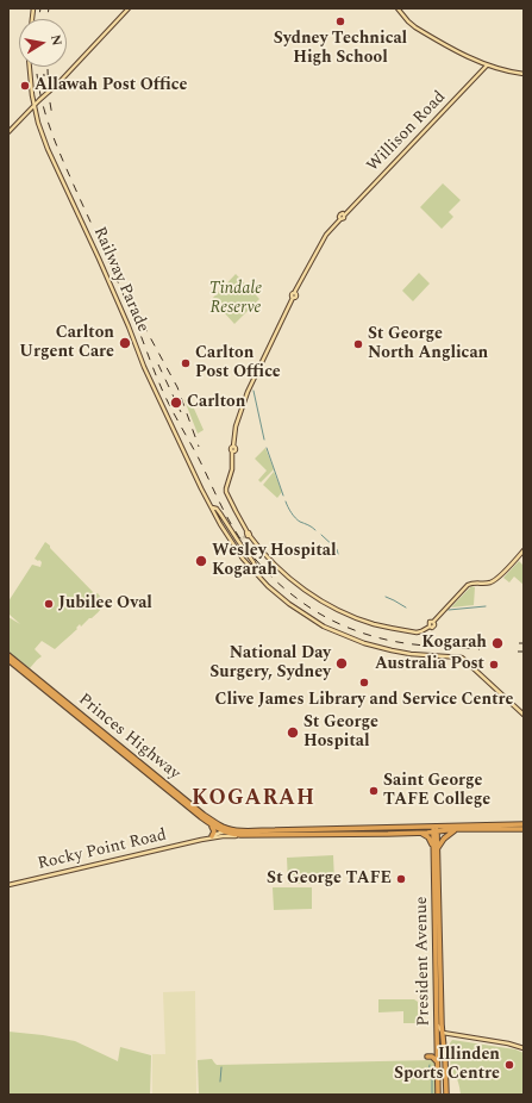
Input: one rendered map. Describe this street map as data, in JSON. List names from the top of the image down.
{
  "streets": {
    "highway": ["Princes Highway", "President Avenue"],
    "main road": ["Willison Road", "Railway Parade", "Rocky Point Road"]
  },
  "crossings": [
    ["Princes Highway", "Rocky Point Road"],
    ["Princes Highway", "President Avenue"]
  ],
  "districts": ["KOGARAH"],
  "parks": ["Tindale Reserve"],
  "places": [
    "Sydney Technical High School",
    "Allawah Post Office",
    "Carlton Urgent Care",
    "St George North Anglican",
    "Carlton Post Office",
    "Carlton",
    "Wesley Hospital Kogarah",
    "Jubilee Oval",
    "Kogarah",
    "National Day Surgery, Sydney",
    "Australia Post",
    "Clive James Library and Service Centre",
    "St George Hospital",
    "Saint George TAFE College",
    "St George TAFE",
    "Illinden Sports Centre"
  ],
  "north": "right"
}
